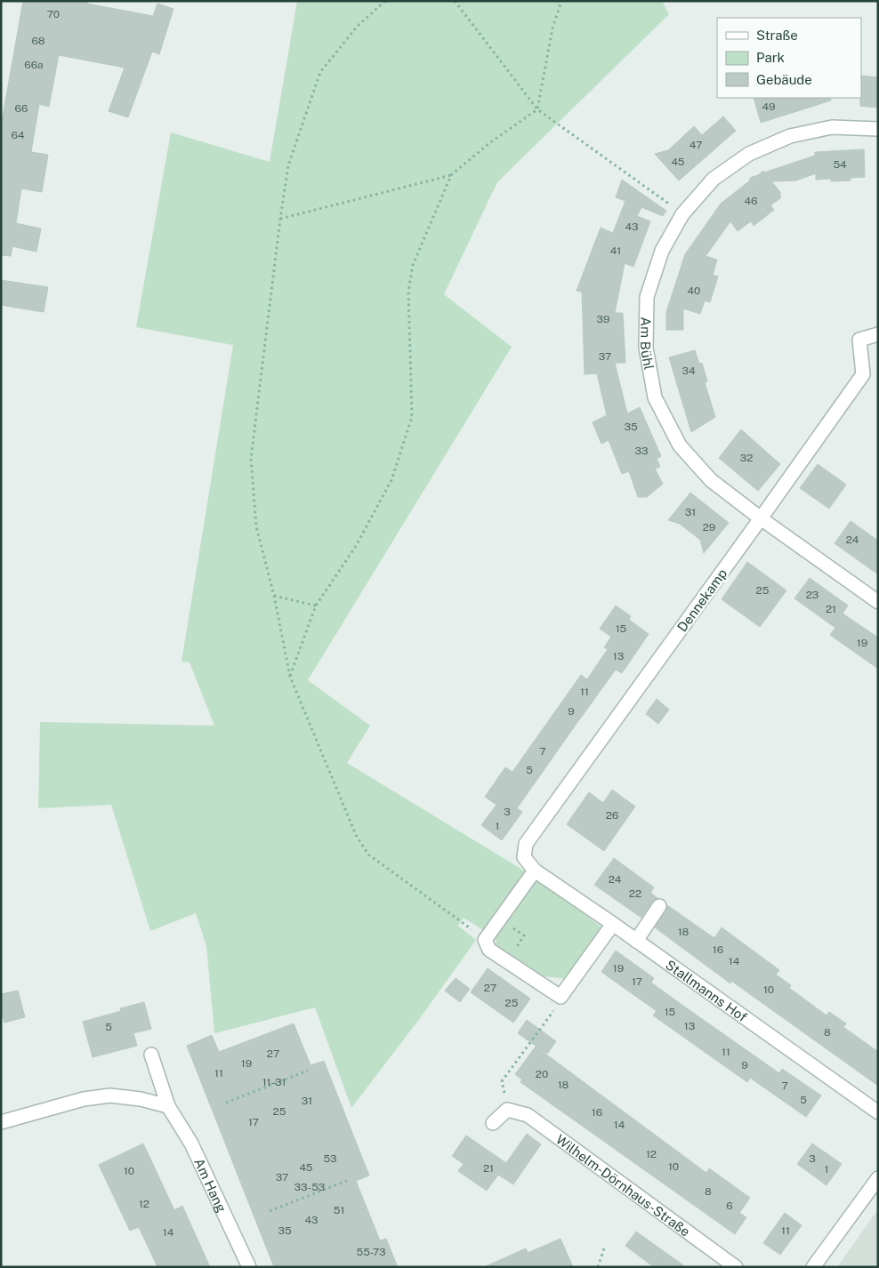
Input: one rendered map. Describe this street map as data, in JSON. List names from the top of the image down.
{
  "streets": {
    "street": [
      "Am Bühl",
      "Dennekamp",
      "Stallmanns Hof",
      "Wilhelm-Dörnhaus-Straße",
      "Am Hang"
    ]
  },
  "crossings": [
    ["Am Bühl", "Dennekamp"],
    ["Dennekamp", "Stallmanns Hof"]
  ],
  "house_numbers": [
    "70",
    "68",
    "66a",
    "49",
    "66",
    "64",
    "47",
    "45",
    "54",
    "46",
    "43",
    "41",
    "40",
    "39",
    "37",
    "34",
    "35",
    "33",
    "32",
    "31",
    "29",
    "24",
    "25",
    "23",
    "21",
    "15",
    "19",
    "13",
    "11",
    "9",
    "7",
    "5",
    "3",
    "26",
    "1",
    "24",
    "22",
    "18",
    "16",
    "14",
    "19",
    "17",
    "27",
    "10",
    "25",
    "15",
    "13",
    "5",
    "8",
    "11",
    "27",
    "19",
    "9",
    "11",
    "20",
    "11-31",
    "18",
    "7",
    "5",
    "31",
    "25",
    "16",
    "17",
    "14",
    "12",
    "53",
    "3",
    "10",
    "45",
    "21",
    "1",
    "10",
    "37",
    "33-53",
    "8",
    "12",
    "6",
    "51",
    "43",
    "35",
    "11",
    "14",
    "55-73"
  ],
  "legend": ["Straße", "Park", "Gebäude"]
}
